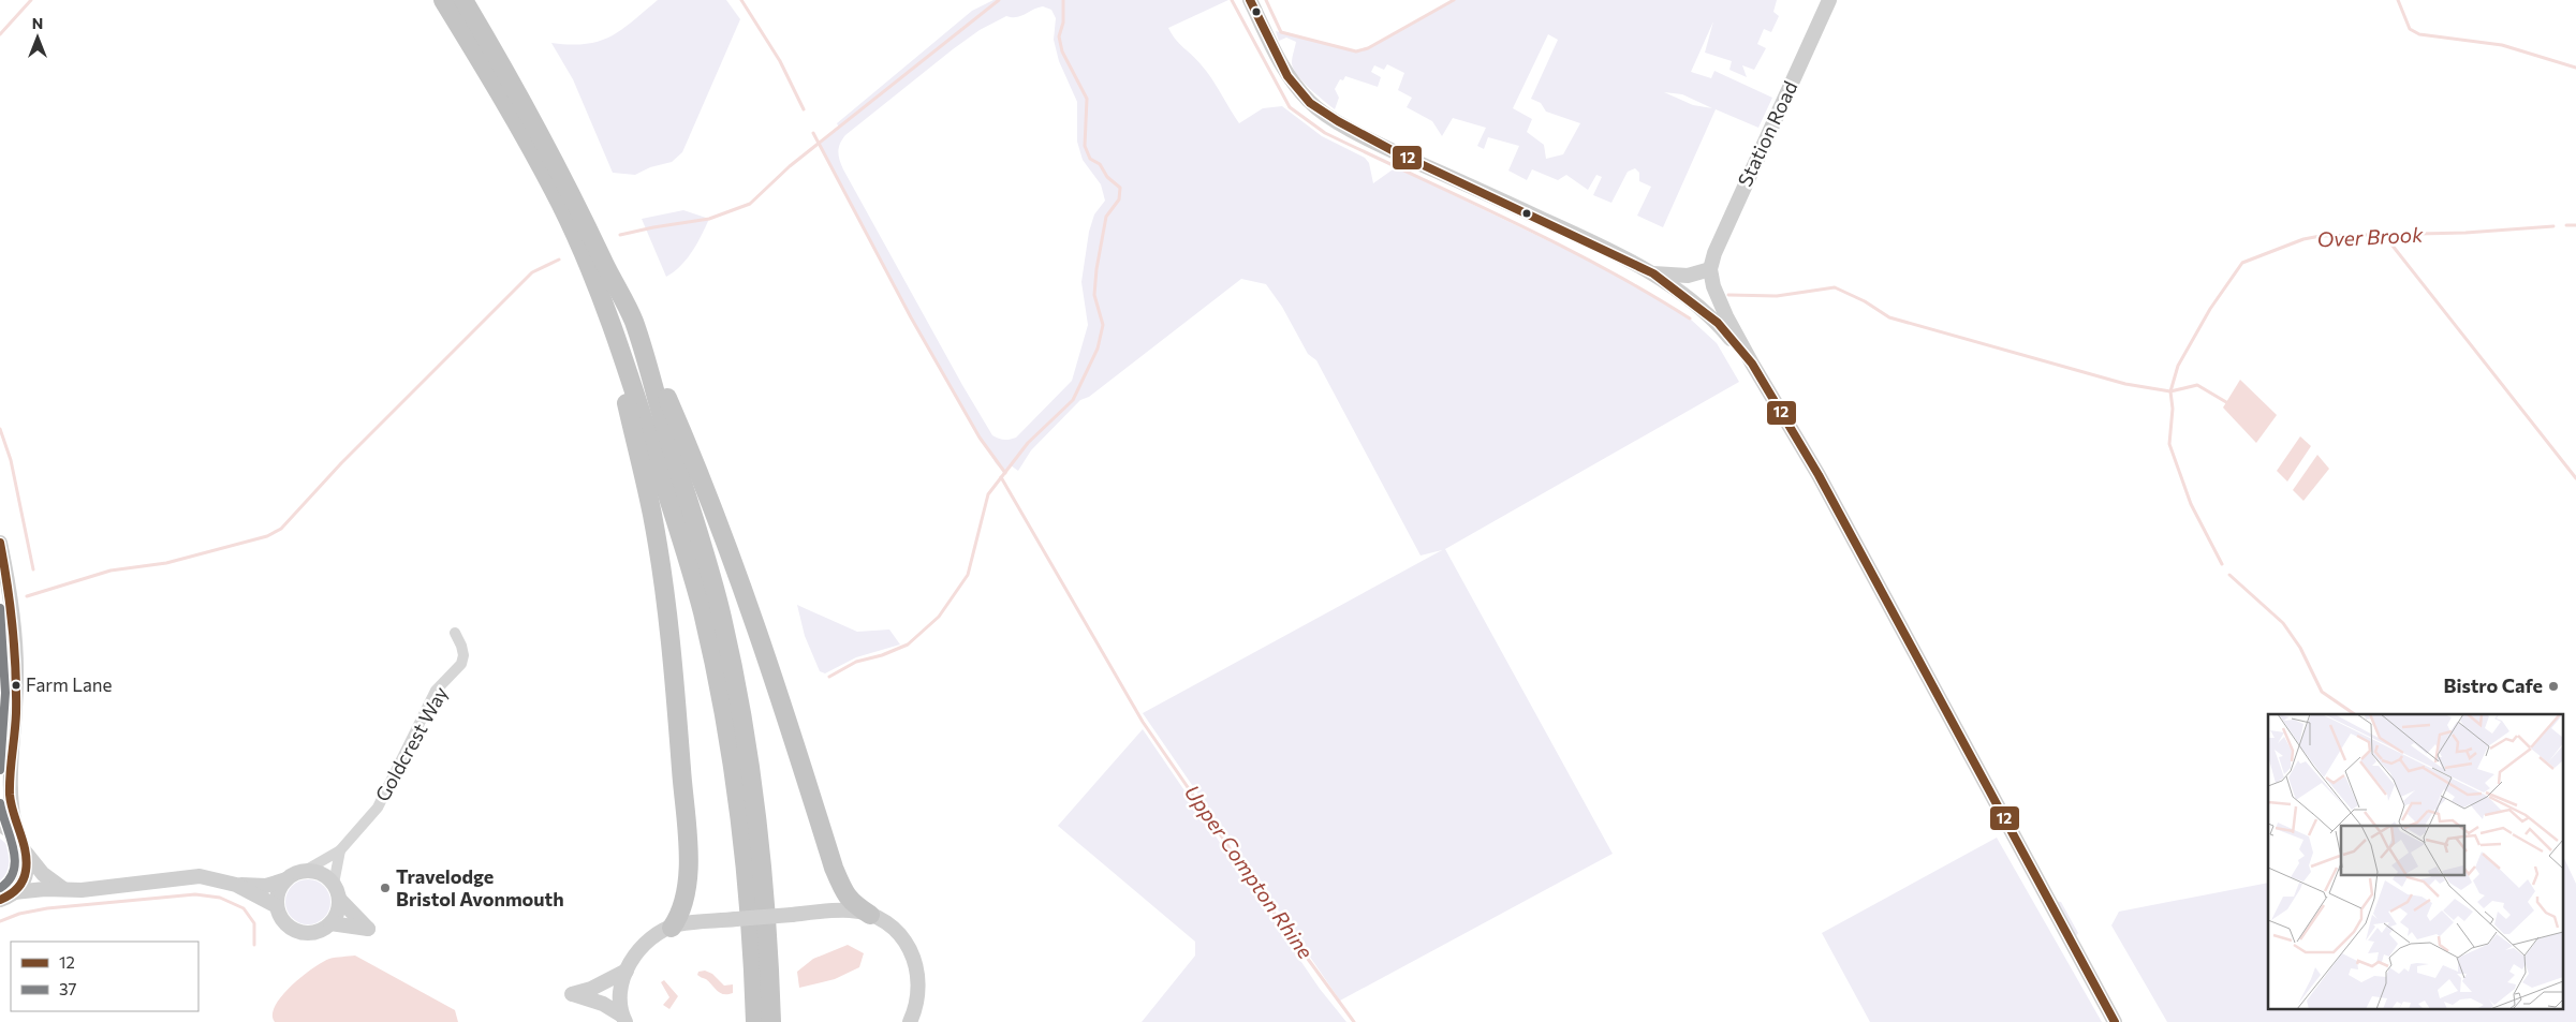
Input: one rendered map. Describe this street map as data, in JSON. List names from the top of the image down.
{
  "streets": {
    "street": ["Station Road", "Goldcrest Way"]
  },
  "water": ["Over Brook", "Upper Compton Rhine"],
  "places": ["Farm Lane", "Bistro Cafe", "Travelodge Bristol Avonmouth"],
  "lines": ["transit line 12", "transit line 37"],
  "legend": ["12", "37"],
  "north": "top"
}
